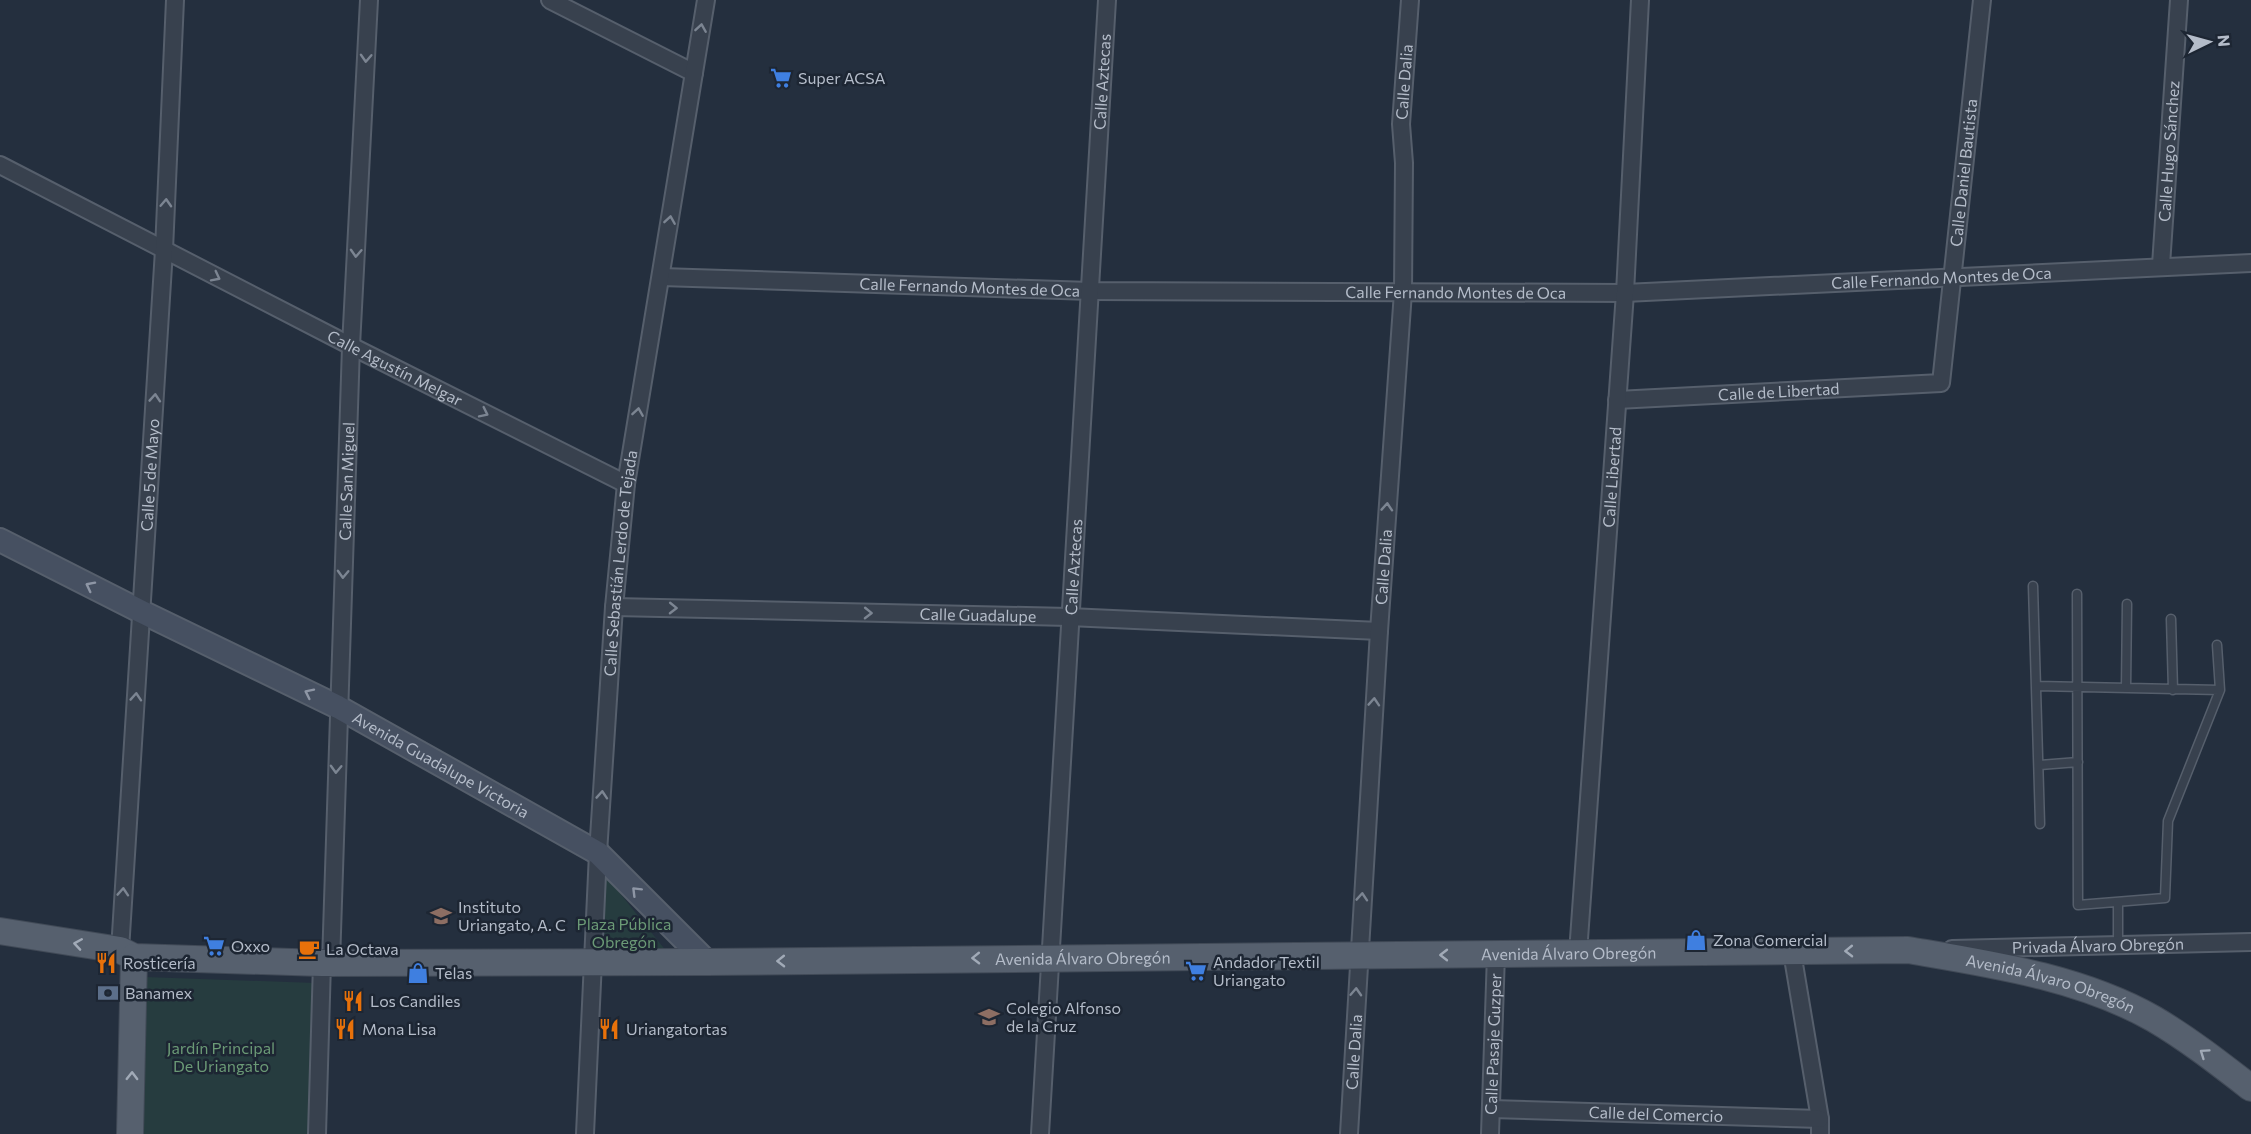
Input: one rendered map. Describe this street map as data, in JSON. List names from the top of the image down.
{
  "streets": {
    "main road": ["Avenida Álvaro Obregón"],
    "street": [
      "Calle Aztecas",
      "Calle Dalia",
      "Calle Hugo Sánchez",
      "Calle Daniel Bautista",
      "Calle Fernando Montes de Oca",
      "Calle Agustín Melgar",
      "Calle de Libertad",
      "Calle 5 de Mayo",
      "Calle Libertad",
      "Calle San Miguel",
      "Calle Sebastián Lerdo de Tejada",
      "Calle Guadalupe",
      "Avenida Guadalupe Victoria",
      "Privada Álvaro Obregón",
      "Calle Pasaje Guzper",
      "Calle del Comercio"
    ]
  },
  "crossings": [
    ["Calle Aztecas", "Calle Fernando Montes de Oca"],
    ["Calle Aztecas", "Calle Guadalupe"],
    ["Calle Aztecas", "Avenida Álvaro Obregón"],
    ["Calle Dalia", "Calle Fernando Montes de Oca"],
    ["Calle Dalia", "Calle Guadalupe"],
    ["Calle Dalia", "Avenida Álvaro Obregón"],
    ["Calle Hugo Sánchez", "Calle Fernando Montes de Oca"],
    ["Calle Daniel Bautista", "Calle Fernando Montes de Oca"],
    ["Calle Daniel Bautista", "Calle de Libertad"],
    ["Calle Fernando Montes de Oca", "Calle Libertad"],
    ["Calle Fernando Montes de Oca", "Calle Sebastián Lerdo de Tejada"],
    ["Calle Agustín Melgar", "Calle 5 de Mayo"],
    ["Calle Agustín Melgar", "Calle San Miguel"],
    ["Calle Agustín Melgar", "Calle Sebastián Lerdo de Tejada"],
    ["Calle de Libertad", "Calle Libertad"],
    ["Calle 5 de Mayo", "Avenida Guadalupe Victoria"],
    ["Calle 5 de Mayo", "Avenida Álvaro Obregón"],
    ["Calle Libertad", "Avenida Álvaro Obregón"],
    ["Calle San Miguel", "Avenida Guadalupe Victoria"],
    ["Calle San Miguel", "Avenida Álvaro Obregón"],
    ["Calle Sebastián Lerdo de Tejada", "Calle Guadalupe"],
    ["Calle Sebastián Lerdo de Tejada", "Avenida Guadalupe Victoria"],
    ["Calle Sebastián Lerdo de Tejada", "Avenida Álvaro Obregón"],
    ["Avenida Guadalupe Victoria", "Avenida Álvaro Obregón"],
    ["Privada Álvaro Obregón", "Avenida Álvaro Obregón"],
    ["Avenida Álvaro Obregón", "Calle Pasaje Guzper"],
    ["Calle Pasaje Guzper", "Calle del Comercio"]
  ],
  "one_way": [
    "Calle Dalia",
    "Calle Agustín Melgar",
    "Calle 5 de Mayo",
    "Calle San Miguel",
    "Calle Sebastián Lerdo de Tejada",
    "Calle Guadalupe",
    "Avenida Guadalupe Victoria",
    "Avenida Álvaro Obregón"
  ],
  "parks": ["Plaza Pública Obregón", "Jardín Principal De Uriangato"],
  "places": {
    "supermarket": ["Super ACSA", "Oxxo", "Andador Textil Uriangato"],
    "school or university": ["Instituto Uriangato, A. C", "Colegio Alfonso de la Cruz"],
    "shop": ["Zona Comercial", "Telas"],
    "cafe": ["La Octava"],
    "restaurant": [
      "Rosticería",
      "Los Candiles",
      "Mona Lisa",
      "Uriangatortas"
    ],
    "bank": ["Banamex"]
  },
  "north": "right"
}
